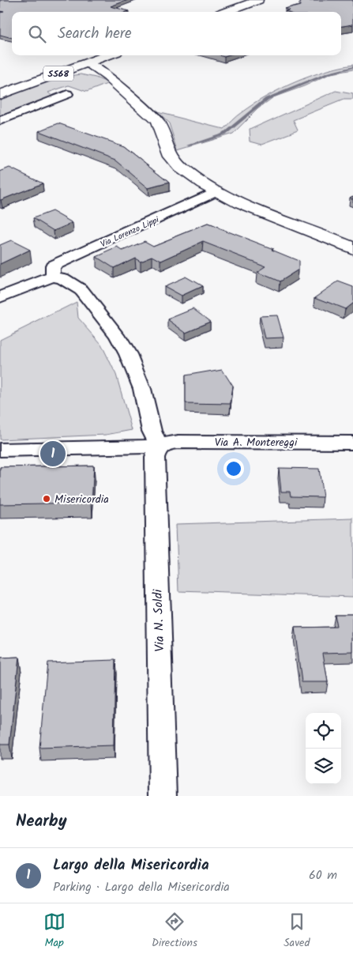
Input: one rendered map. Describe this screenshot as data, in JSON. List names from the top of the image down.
{
  "streets": {
    "street": [
      "SS68",
      "Via Lorenzo Lippi",
      "Via A. Montereggi",
      "Via N. Soldi"
    ]
  },
  "crossings": [
    ["Via A. Montereggi", "Via N. Soldi"]
  ],
  "places": ["Misericordia"],
  "page": {
    "search": "Search here",
    "pins": "1",
    "heading": "Nearby",
    "list": [
      {
        "mark": "1",
        "name": "Largo della Misericordia",
        "note": "Parking · Largo della Misericordia",
        "value": "60 m"
      }
    ],
    "nav": ["Map", "Directions", "Saved"]
  }
}
